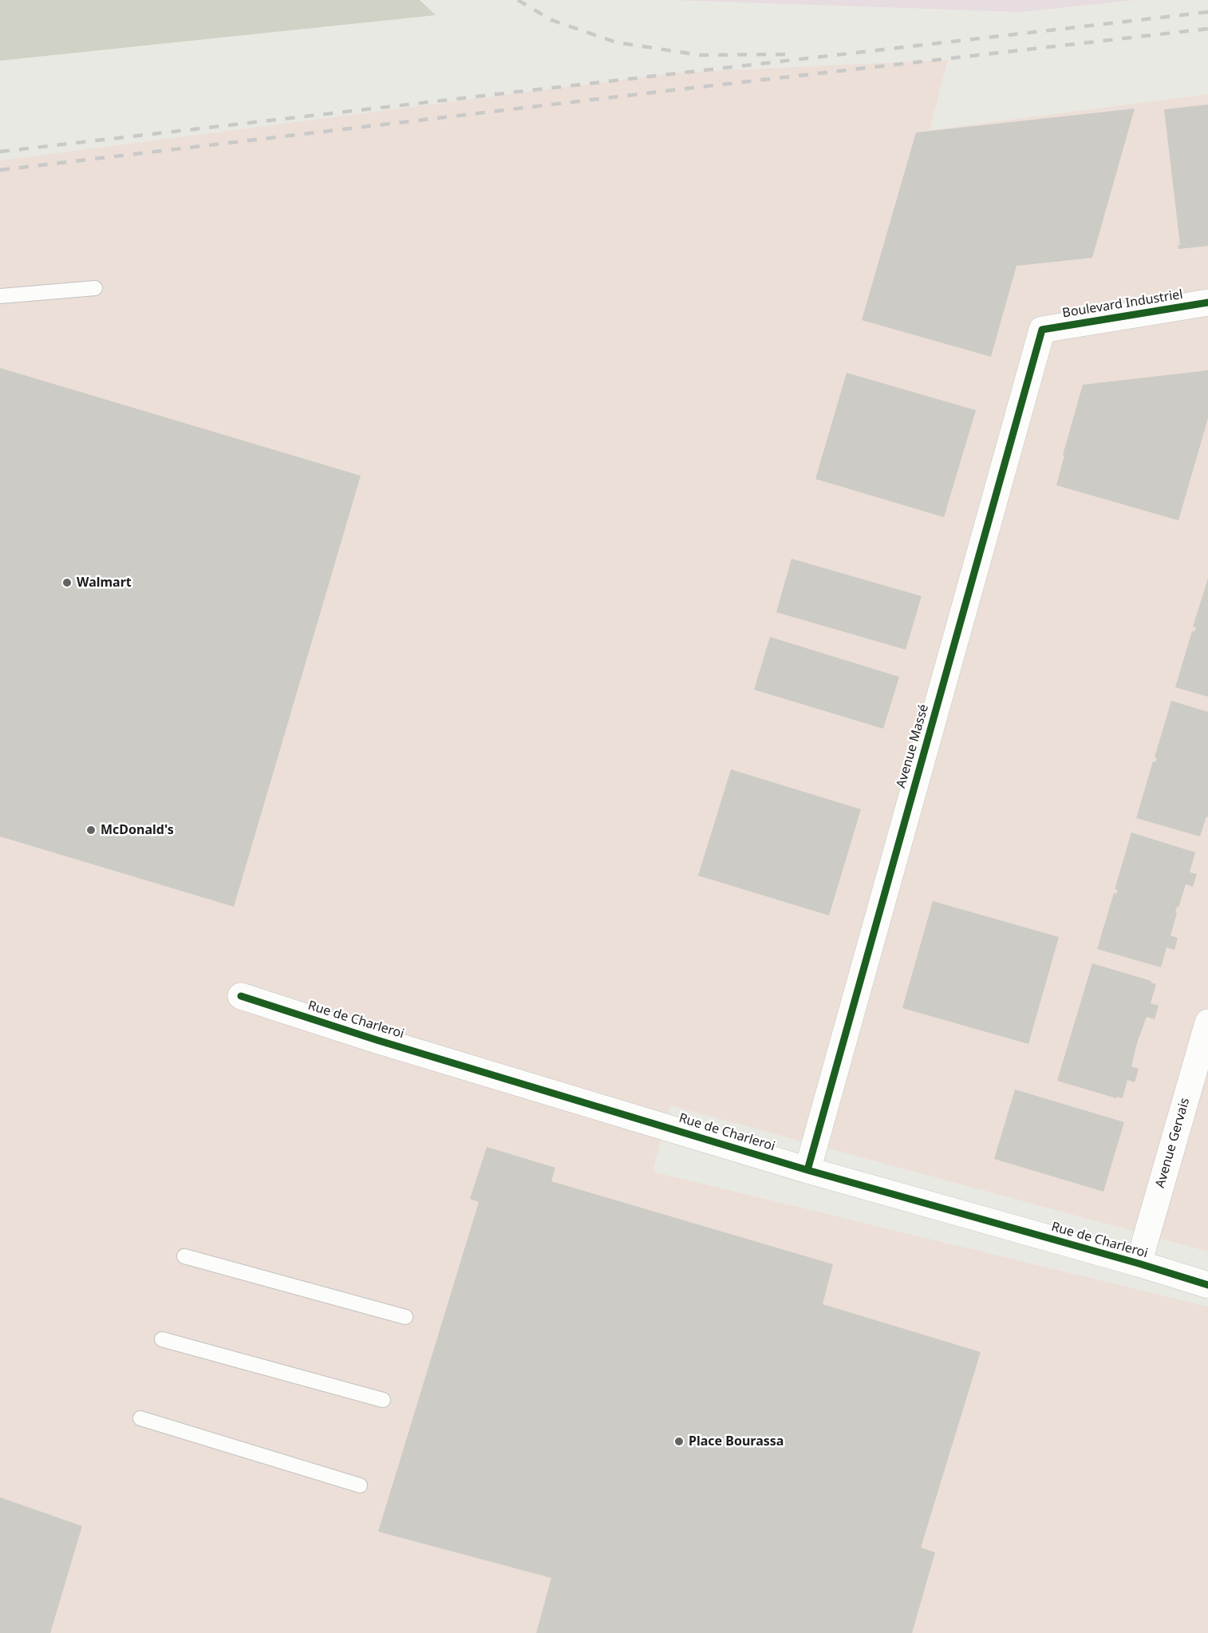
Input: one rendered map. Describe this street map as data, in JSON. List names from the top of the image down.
{
  "streets": {
    "street": [
      "Boulevard Industriel",
      "Avenue Massé",
      "Rue de Charleroi",
      "Avenue Gervais"
    ]
  },
  "crossings": [
    ["Boulevard Industriel", "Avenue Massé"],
    ["Avenue Massé", "Rue de Charleroi"],
    ["Rue de Charleroi", "Avenue Gervais"]
  ],
  "places": ["Walmart", "McDonald's", "Place Bourassa"]
}
